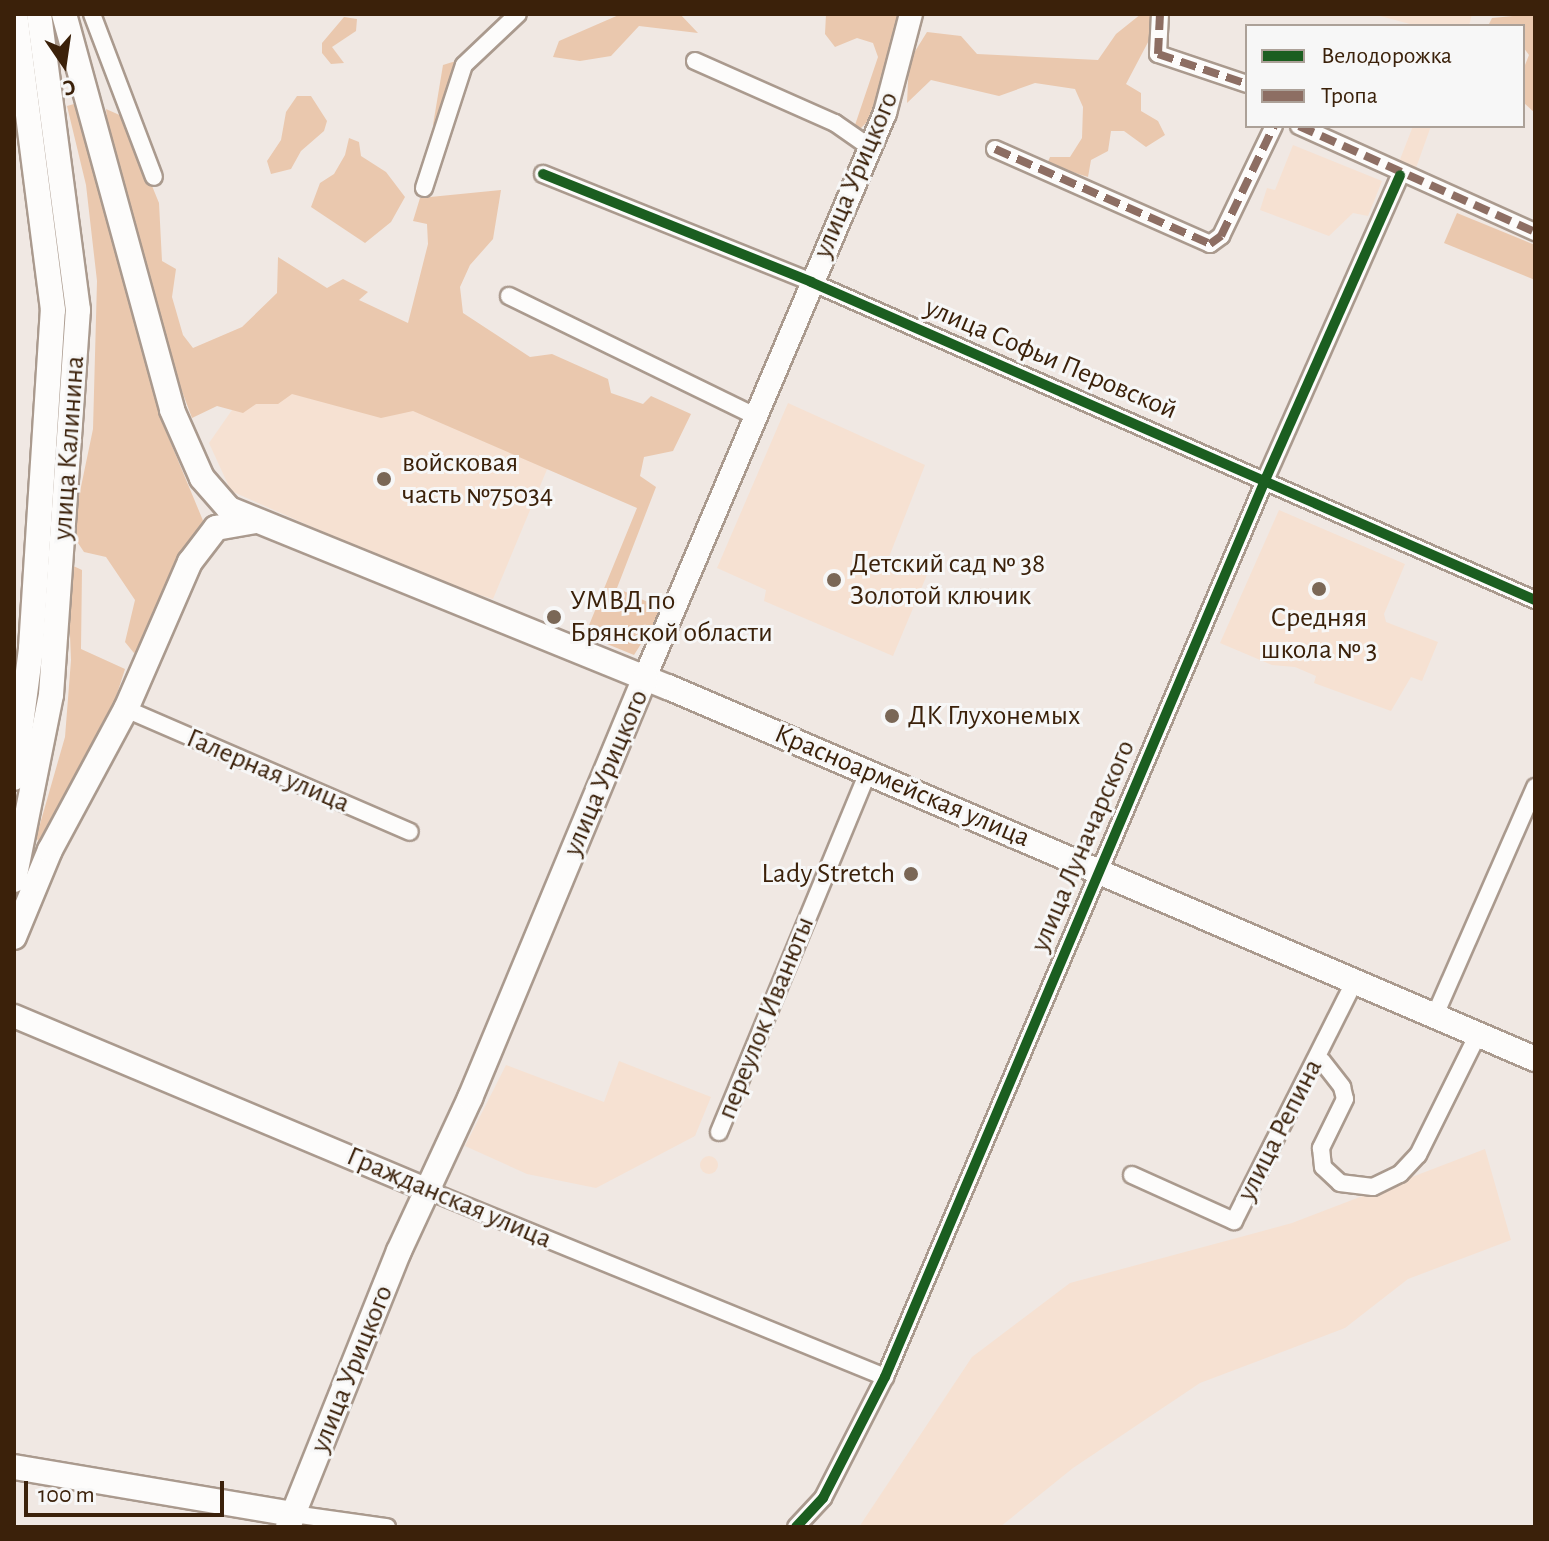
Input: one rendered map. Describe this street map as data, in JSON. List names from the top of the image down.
{
  "streets": {
    "main road": [
      "улица Урицкого",
      "улица Калинина",
      "Красноармейская улица",
      "Гражданская улица"
    ],
    "street": [
      "улица Софьи Перовской",
      "Галерная улица",
      "улица Луначарского",
      "переулок Иванюты",
      "улица Репина"
    ]
  },
  "crossings": [
    ["улица Урицкого", "улица Софьи Перовской"],
    ["улица Урицкого", "Красноармейская улица"],
    ["улица Урицкого", "Гражданская улица"],
    ["улица Софьи Перовской", "улица Луначарского"],
    ["Красноармейская улица", "улица Луначарского"],
    ["Красноармейская улица", "переулок Иванюты"],
    ["Красноармейская улица", "улица Репина"],
    ["улица Луначарского", "Гражданская улица"]
  ],
  "places": [
    "войсковая часть №75034",
    "Детский сад № 38 Золотой ключик",
    "Средняя школа № 3",
    "УМВД по Брянской области",
    "ДК Глухонемых",
    "Lady Stretch"
  ],
  "legend": ["Велодорожка", "Тропа"],
  "scale_bar": "100 m",
  "north": "bottom"
}
